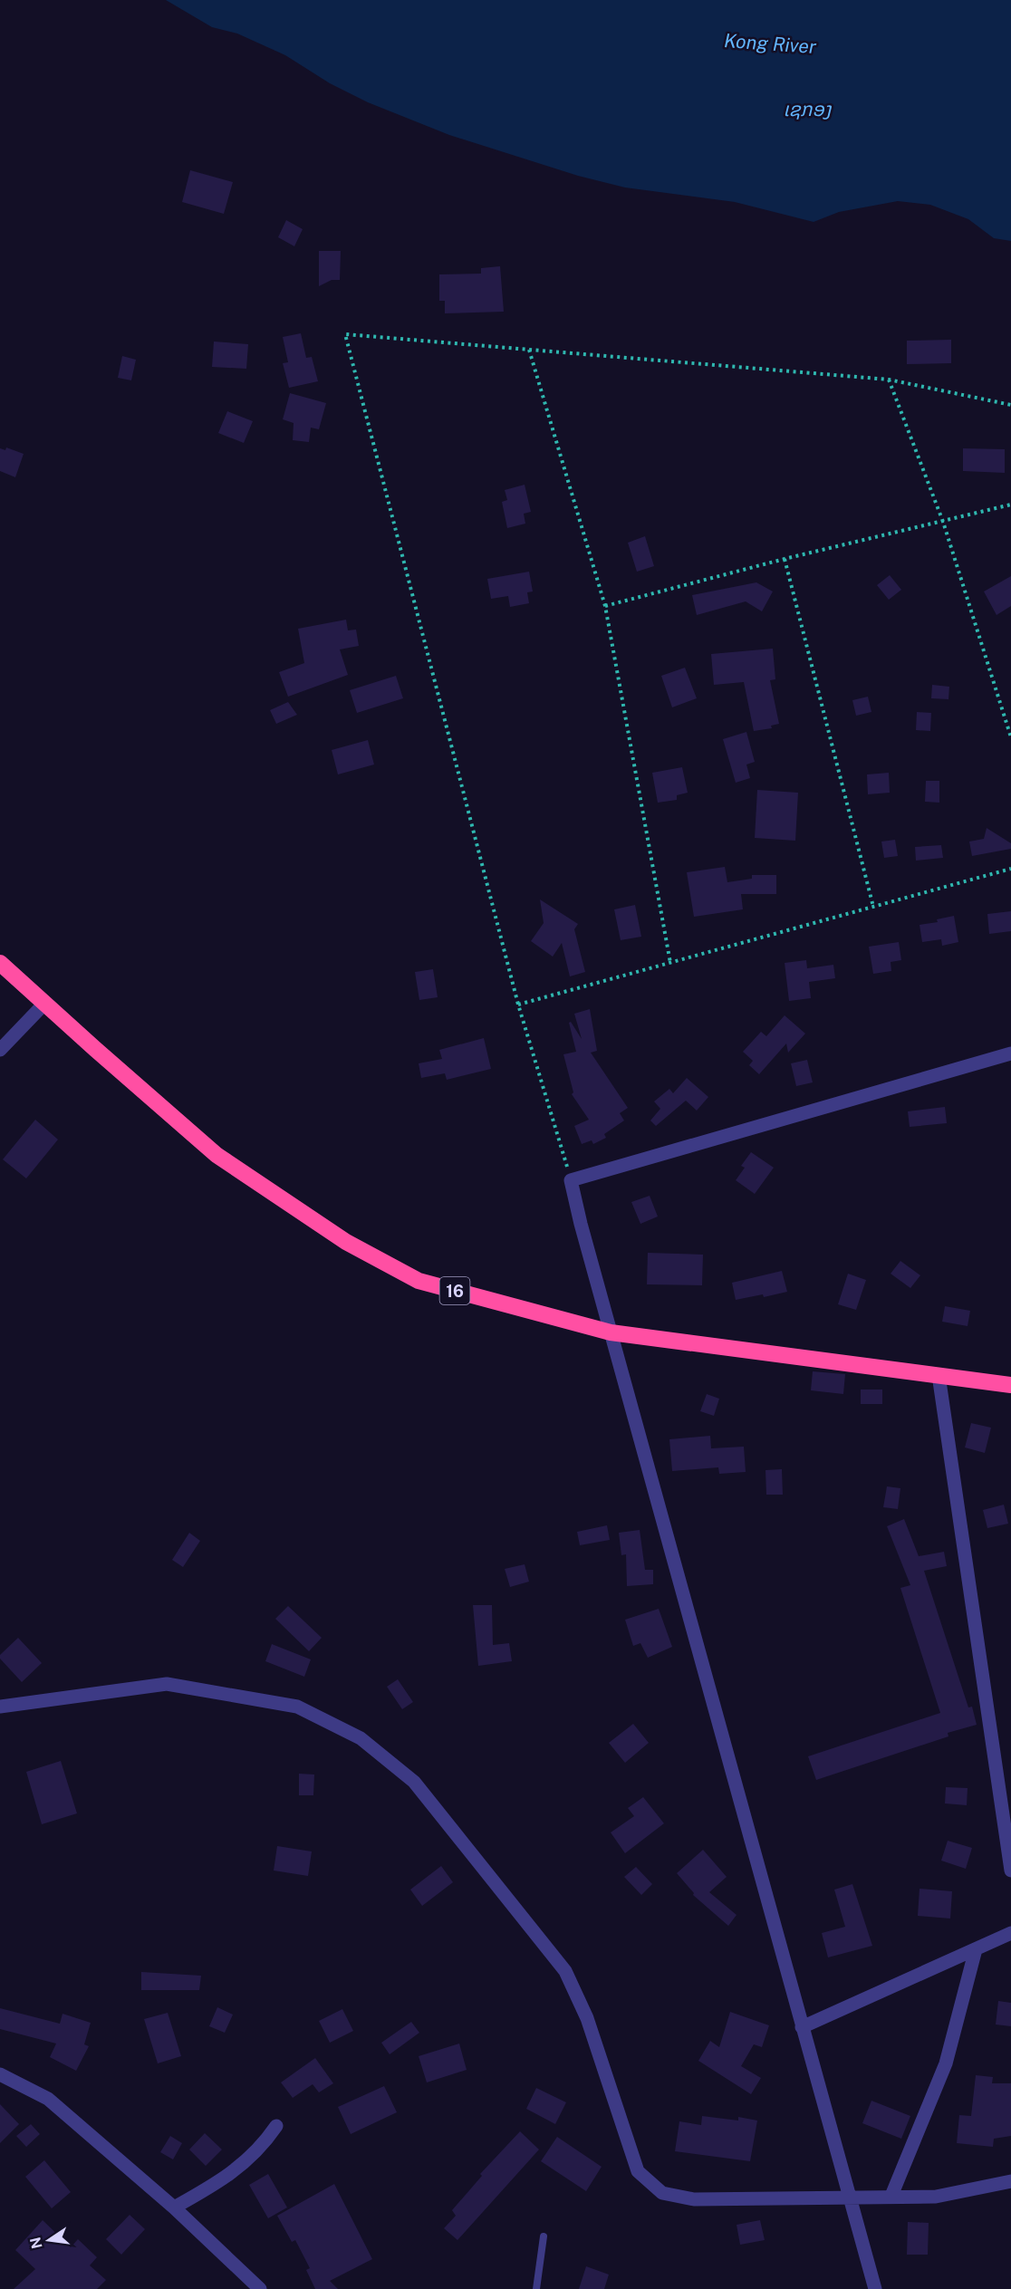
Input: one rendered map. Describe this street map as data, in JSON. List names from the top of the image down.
{
  "streets": {
    "highway": ["16"]
  },
  "water": ["Kong River", "ເຊກອງ"],
  "north": "left"
}
